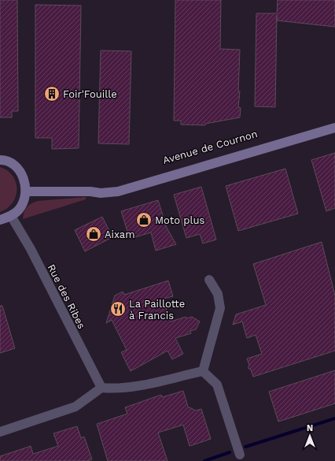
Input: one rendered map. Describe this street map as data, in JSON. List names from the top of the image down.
{
  "streets": {
    "main road": ["Avenue de Cournon"],
    "street": ["Rue des Ribes"]
  },
  "places": {
    "building": ["Foir'Fouille"],
    "shop": ["Moto plus", "Aixam"],
    "restaurant": ["La Paillotte à Francis"]
  },
  "north": "top"
}
